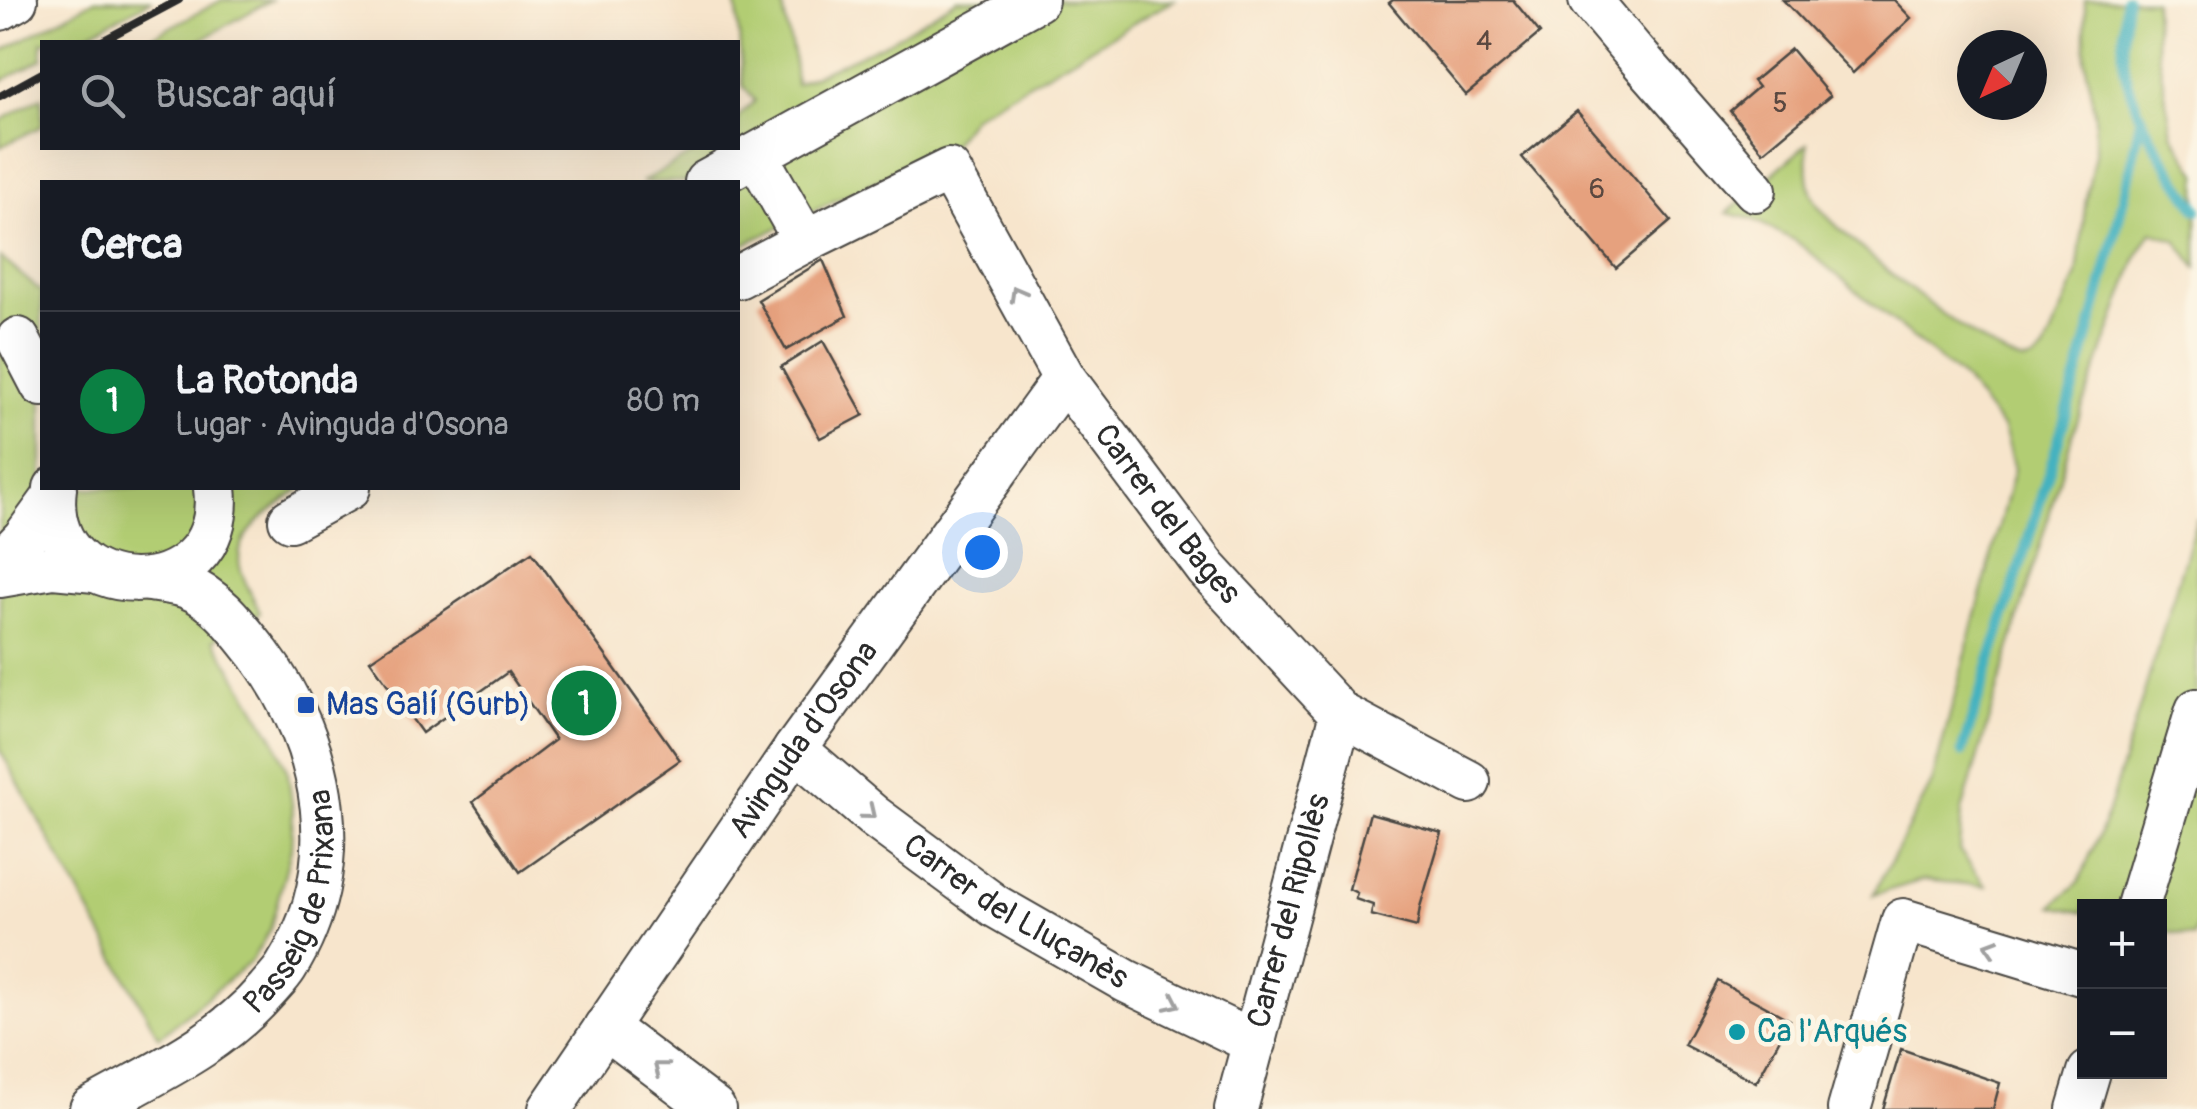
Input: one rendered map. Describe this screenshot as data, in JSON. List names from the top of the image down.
{
  "streets": {
    "street": [
      "Carrer del Bages",
      "Avinguda d'Osona",
      "Passeig de Prixana",
      "Carrer del Lluçanès",
      "Carrer del Ripollès"
    ]
  },
  "crossings": [
    ["Carrer del Bages", "Avinguda d'Osona"],
    ["Carrer del Bages", "Carrer del Ripollès"],
    ["Avinguda d'Osona", "Carrer del Lluçanès"],
    ["Carrer del Lluçanès", "Carrer del Ripollès"]
  ],
  "one_way": ["Carrer del Lluçanès"],
  "places": {
    "transit": ["Mas Galí (Gurb)"],
    "other": ["Ca l'Arqués"]
  },
  "house_numbers": ["4", "5", "6"],
  "north": "bottom left",
  "page": {
    "search": "Buscar aquí",
    "heading": "Cerca",
    "list": [
      {
        "mark": "1",
        "name": "La Rotonda",
        "note": "Lugar · Avinguda d'Osona",
        "value": "80 m"
      }
    ],
    "pins": "1",
    "map_buttons": ["+", "−"]
  }
}
